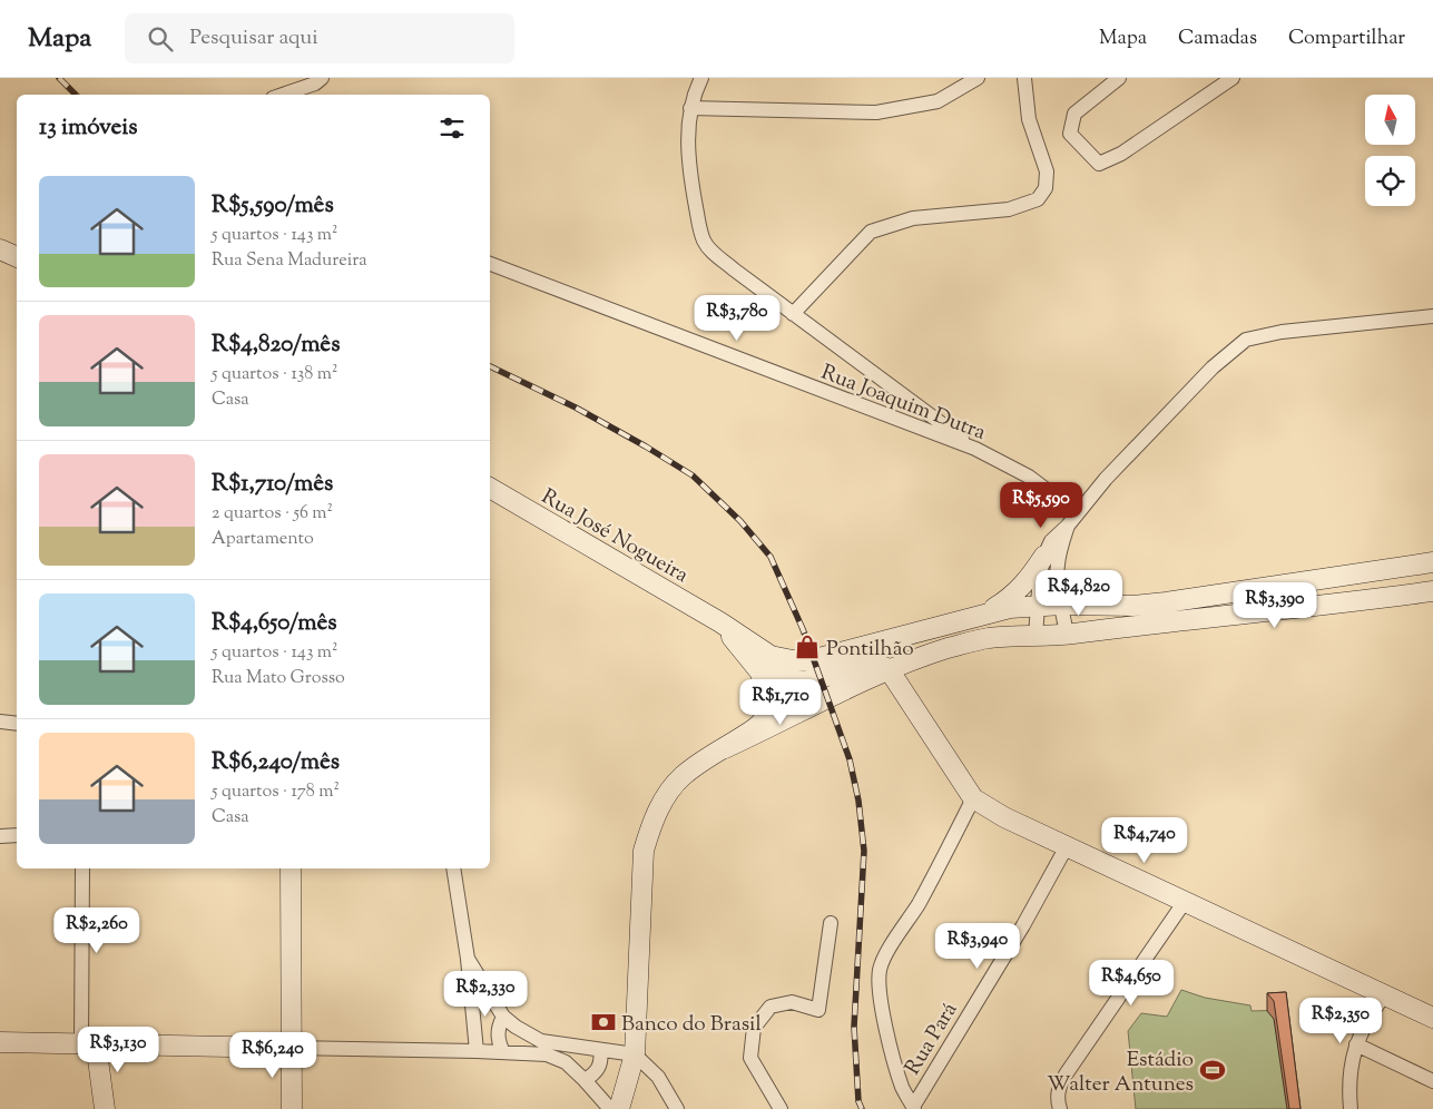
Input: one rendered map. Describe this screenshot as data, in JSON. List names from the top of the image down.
{
  "streets": {
    "main road": ["Rua José Nogueira"],
    "street": ["Rua Joaquim Dutra", "Rua Pará"]
  },
  "places": {
    "shop": ["Pontilhão"],
    "bank": ["Banco do Brasil"],
    "sports": ["Estádio Walter Antunes"]
  },
  "north": "top",
  "page": {
    "header": "Mapa",
    "search": "Pesquisar aqui",
    "nav": ["Mapa", "Camadas", "Compartilhar"],
    "heading": "13 imóveis",
    "list": [
      {
        "name": "R$5,590/mês",
        "note": "5 quartos · 143 m² · Rua Sena Madureira"
      },
      {
        "name": "R$4,820/mês",
        "note": "5 quartos · 138 m² · Casa"
      },
      {
        "name": "R$1,710/mês",
        "note": "2 quartos · 56 m² · Apartamento"
      },
      {
        "name": "R$4,650/mês",
        "note": "5 quartos · 143 m² · Rua Mato Grosso"
      },
      {
        "name": "R$6,240/mês",
        "note": "5 quartos · 178 m² · Casa"
      }
    ],
    "price": [
      "R$3,780",
      "R$5,590",
      "R$4,820",
      "R$3,390",
      "R$1,710",
      "R$4,740",
      "R$2,260",
      "R$3,940",
      "R$4,650",
      "R$2,330",
      "R$2,350",
      "R$3,130",
      "R$6,240"
    ]
  }
}
